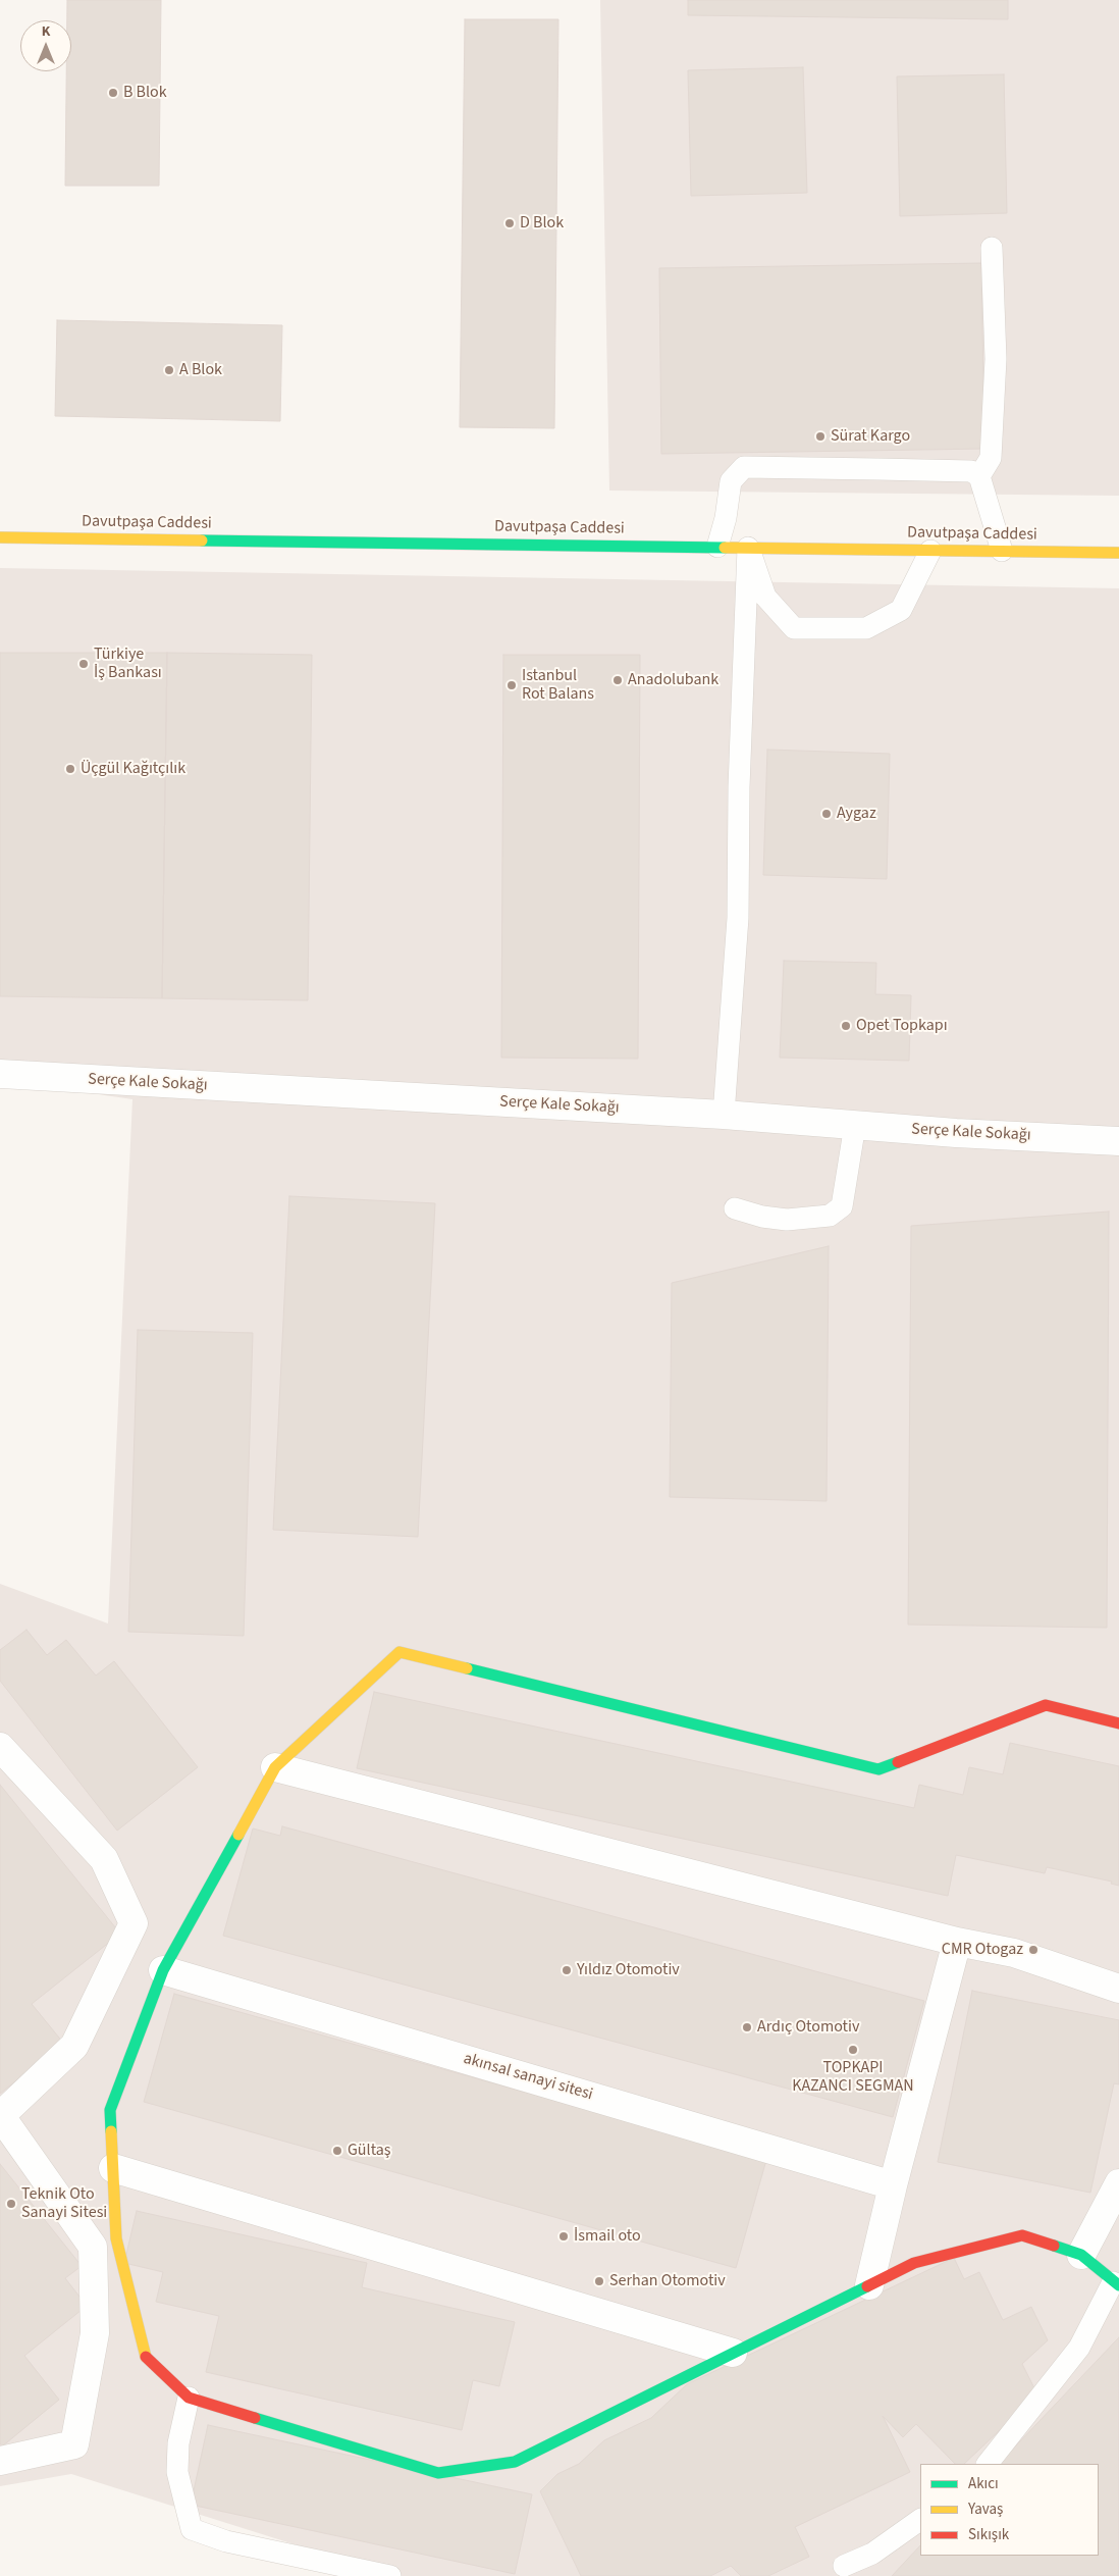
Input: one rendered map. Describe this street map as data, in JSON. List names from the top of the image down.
{
  "streets": {
    "street": ["Davutpaşa Caddesi", "Serçe Kale Sokağı", "akınsal sanayi sitesi"]
  },
  "places": [
    "B Blok",
    "D Blok",
    "A Blok",
    "Sürat Kargo",
    "Türkiye İş Bankası",
    "Anadolubank",
    "Istanbul Rot Balans",
    "Üçgül Kağıtçılık",
    "Aygaz",
    "Opet Topkapı",
    "CMR Otogaz",
    "Yıldız Otomotiv",
    "Ardıç Otomotiv",
    "TOPKAPI KAZANCI SEGMAN",
    "Gültaş",
    "Teknik Oto Sanayi Sitesi",
    "İsmail oto",
    "Serhan Otomotiv"
  ],
  "legend": ["Akıcı", "Yavaş", "Sıkışık"],
  "north": "top"
}
